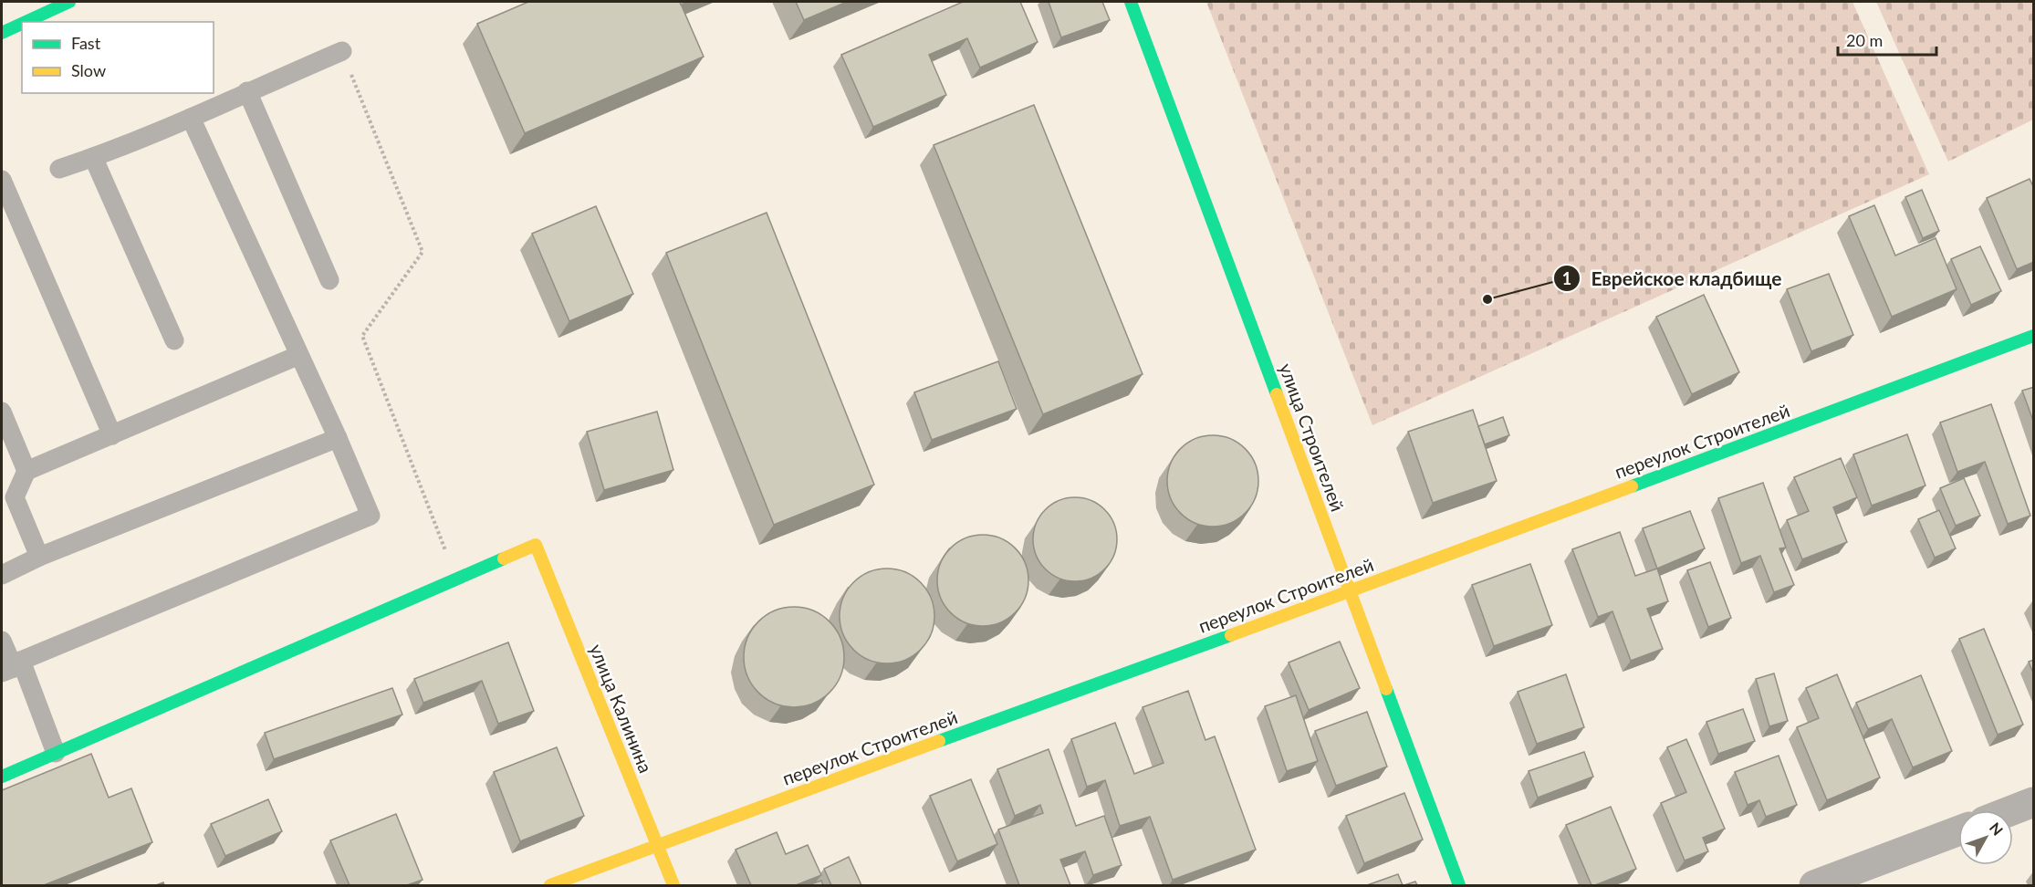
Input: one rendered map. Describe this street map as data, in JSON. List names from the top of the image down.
{
  "streets": {
    "street": ["улица Строителей", "переулок Строителей", "улица Калинина"]
  },
  "crossings": [
    ["улица Строителей", "переулок Строителей"],
    ["переулок Строителей", "улица Калинина"]
  ],
  "places": ["Еврейское кладбище"],
  "legend": ["Fast", "Slow"],
  "scale_bar": "20 m",
  "north": "top right"
}
